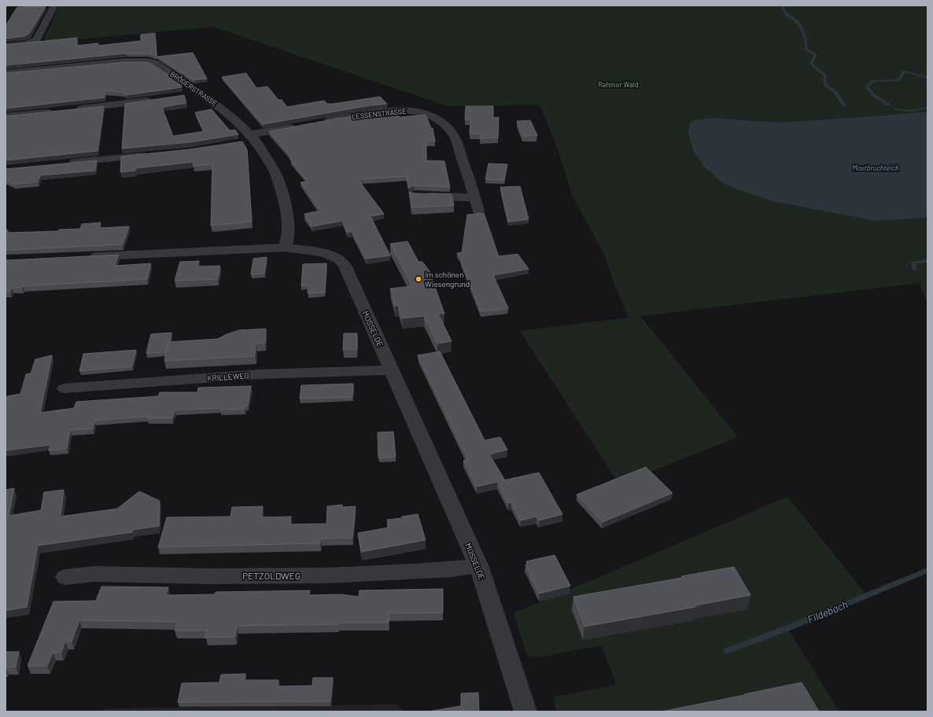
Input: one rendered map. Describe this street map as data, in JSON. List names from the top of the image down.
{
  "streets": {
    "street": [
      "BRÖGERSTRASSE",
      "LESSENSTRASSE",
      "MOSSELDE",
      "KRILLEWEG",
      "PETZOLDWEG"
    ]
  },
  "crossings": [
    ["BRÖGERSTRASSE", "MOSSELDE"],
    ["MOSSELDE", "KRILLEWEG"],
    ["MOSSELDE", "PETZOLDWEG"]
  ],
  "water": ["Mastbruchteich", "Fildebach"],
  "parks": ["Rahmer Wald"],
  "places": ["Im schönen Wiesengrund"]
}
